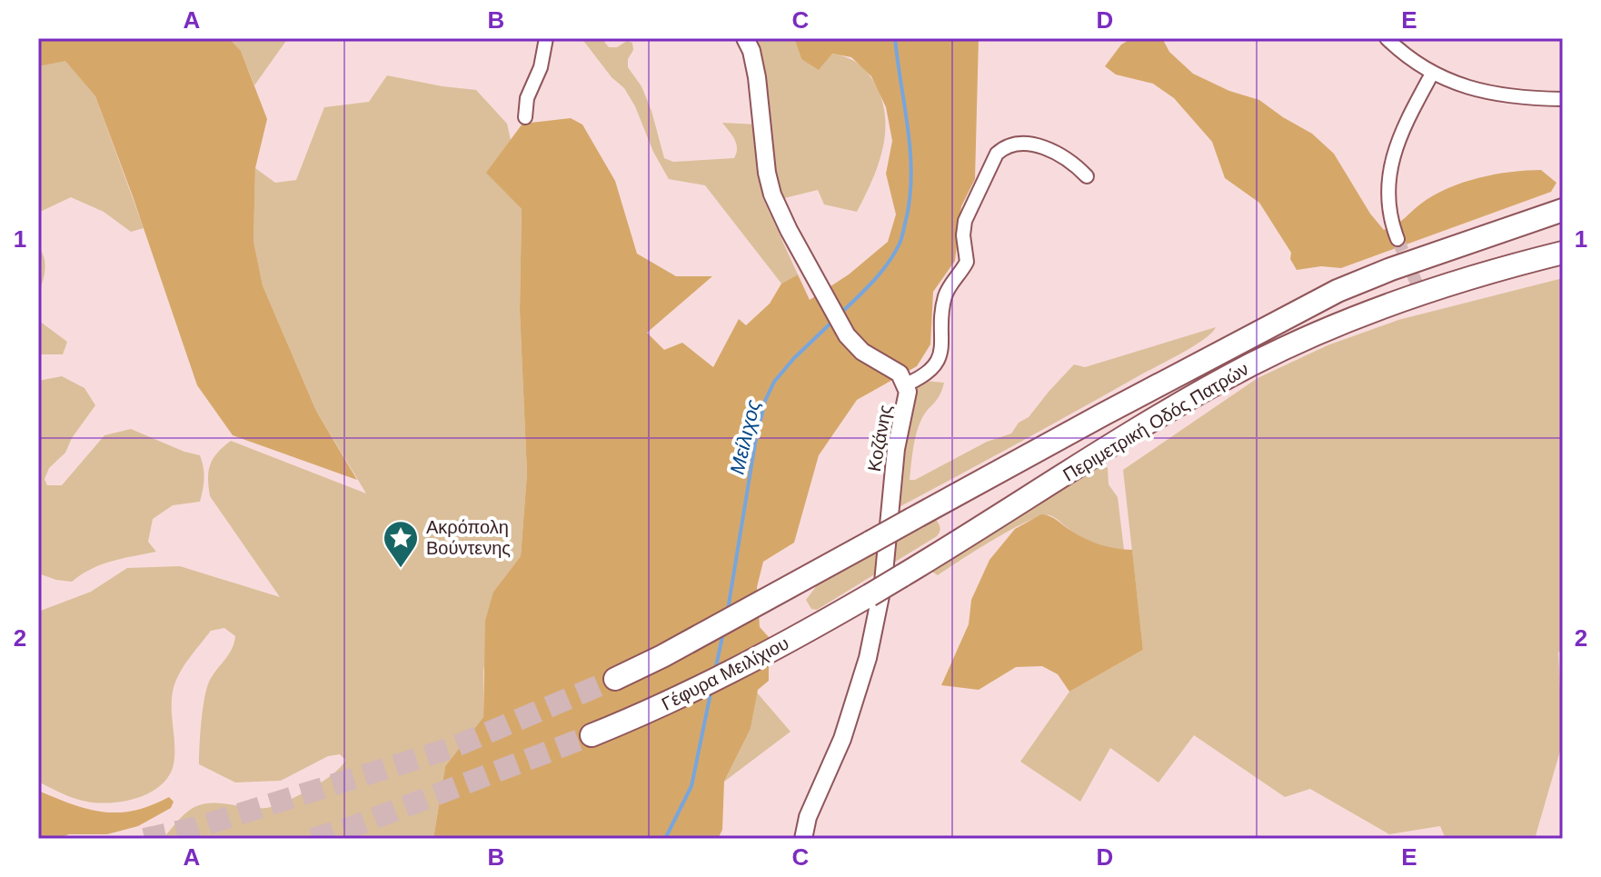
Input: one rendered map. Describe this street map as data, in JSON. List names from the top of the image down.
{
  "streets": {
    "highway": ["Περιμετρική Οδός Πατρών", "Γέφυρα Μειλίχιου"],
    "street": ["Κοζάνης"]
  },
  "crossings": [
    ["Περιμετρική Οδός Πατρών", "Γέφυρα Μειλίχιου"]
  ],
  "water": ["Μείλιχος"],
  "places": {
    "place": ["Ακρόπολη Βούντενης"]
  },
  "grid": {
    "columns": [
      "A",
      "B",
      "C",
      "D",
      "E"
    ],
    "rows": ["1", "2"]
  }
}
